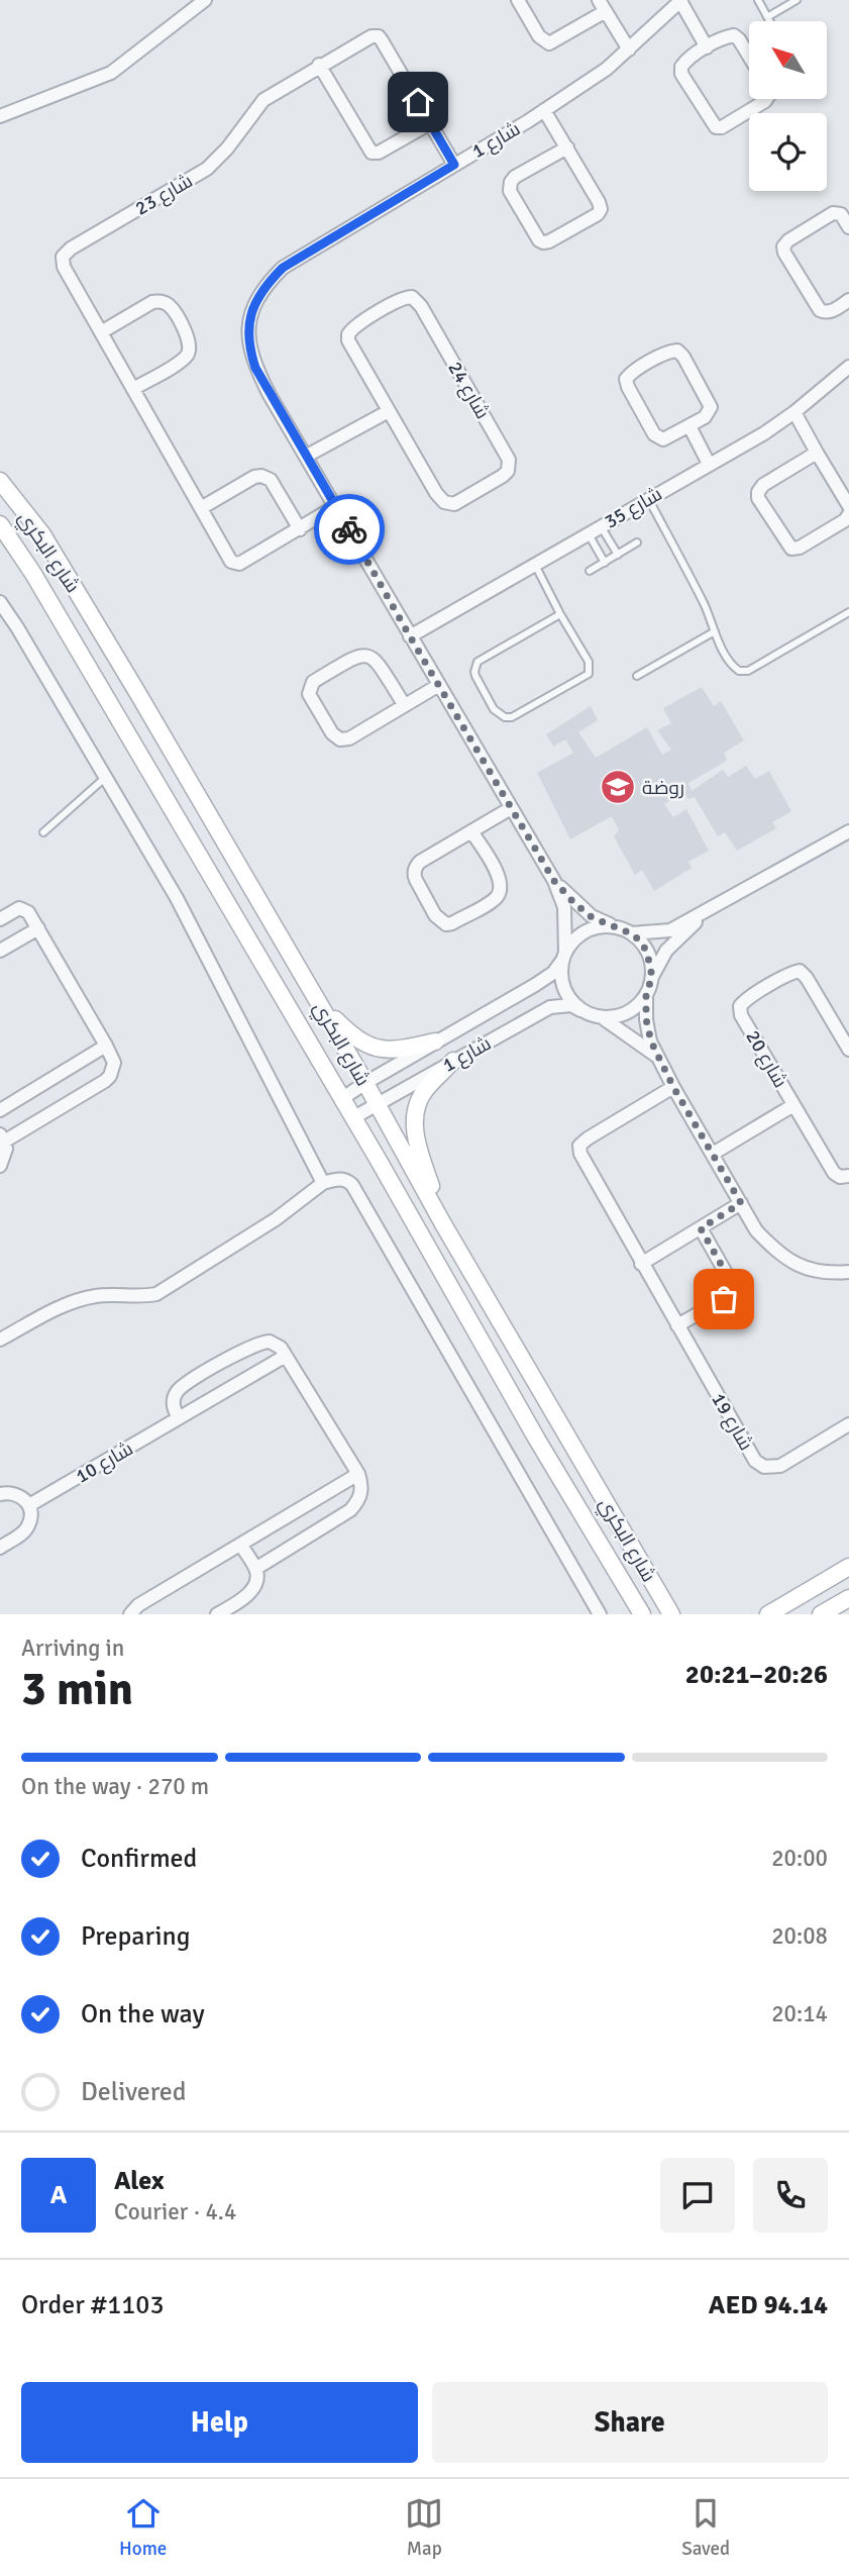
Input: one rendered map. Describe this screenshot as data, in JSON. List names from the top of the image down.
{
  "streets": {
    "main road": ["شارع البكري"],
    "street": [
      "شارع 1",
      "شارع 23",
      "شارع 24",
      "شارع 35",
      "شارع 20",
      "شارع 19",
      "شارع 10"
    ]
  },
  "crossings": [
    ["شارع 1", "شارع 23"],
    ["شارع 1", "شارع 35"],
    ["شارع 1", "شارع البكري"]
  ],
  "places": {
    "school or university": ["روضة"]
  },
  "north": "top left",
  "page": {
    "heading": ["3 min", "Arriving in", "20:21–20:26"],
    "panel": [
      "Alex",
      "Courier · 4.4",
      "Order #1103",
      "AED 94.14"
    ],
    "bar": "On the way · 270 m",
    "list": [
      ["Confirmed", "20:00"],
      ["Preparing", "20:08"],
      ["On the way", "20:14"],
      "Delivered"
    ],
    "round": "A",
    "buttons": ["Help", "Share"],
    "tabs": ["Home", "Map", "Saved"]
  }
}
